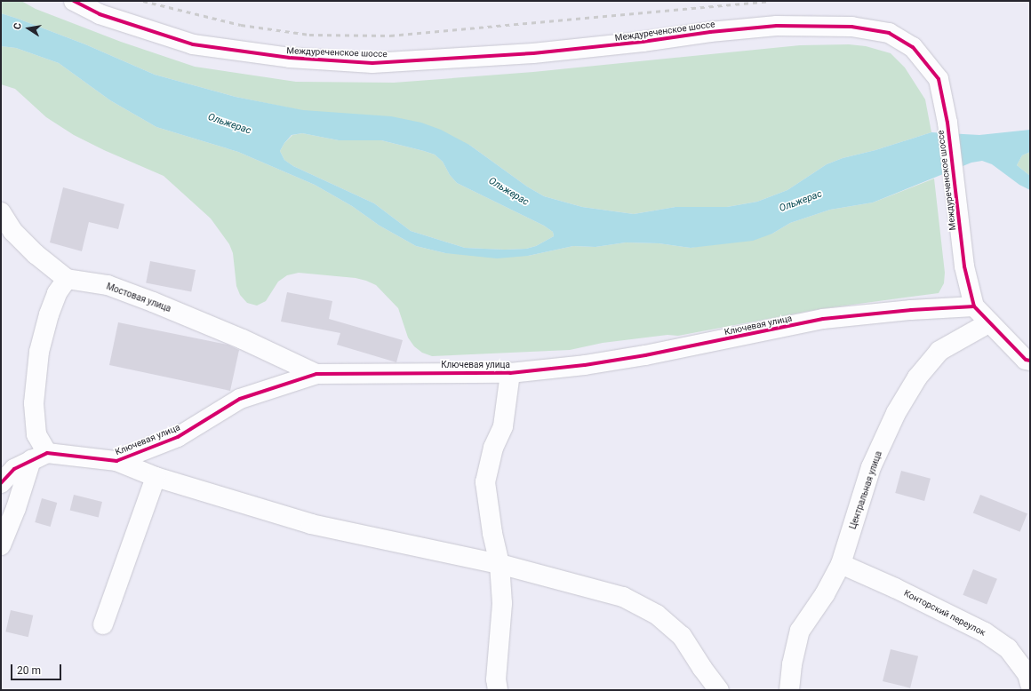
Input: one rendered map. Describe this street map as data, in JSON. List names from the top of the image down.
{
  "streets": {
    "street": [
      "Междуреченское шоссе",
      "Мостовая улица",
      "Ключевая улица",
      "Центральная улица",
      "Конторский переулок"
    ]
  },
  "crossings": [
    ["Междуреченское шоссе", "Ключевая улица"],
    ["Междуреченское шоссе", "Центральная улица"],
    ["Мостовая улица", "Ключевая улица"],
    ["Центральная улица", "Конторский переулок"]
  ],
  "water": ["Ольжерас"],
  "scale_bar": "20 m",
  "north": "left"
}
